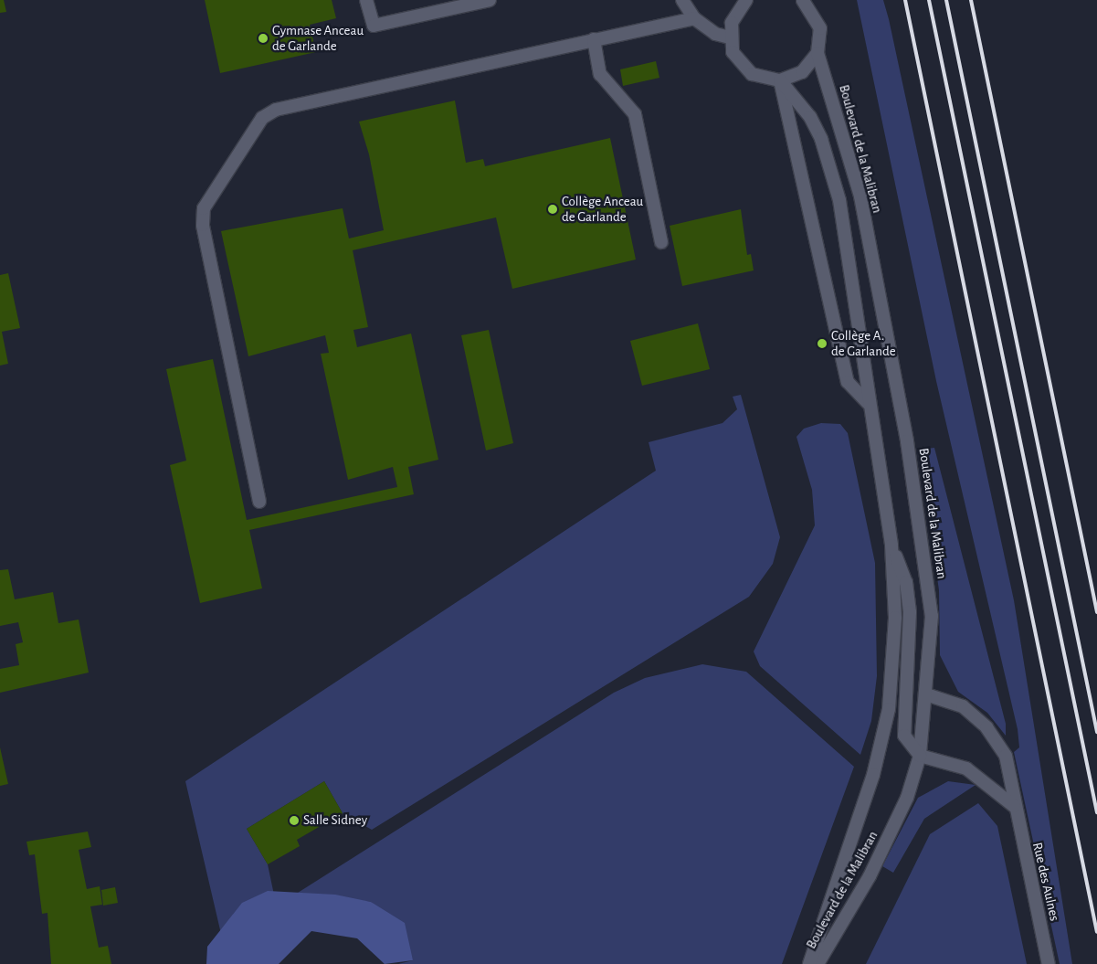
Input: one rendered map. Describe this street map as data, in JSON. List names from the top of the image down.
{
  "streets": {
    "main road": ["Boulevard de la Malibran", "Rue des Aulnes"]
  },
  "crossings": [
    ["Boulevard de la Malibran", "Rue des Aulnes"]
  ],
  "places": [
    "Gymnase Anceau de Garlande",
    "Collège Anceau de Garlande",
    "Collège A. de Garlande",
    "Salle Sidney"
  ]
}
